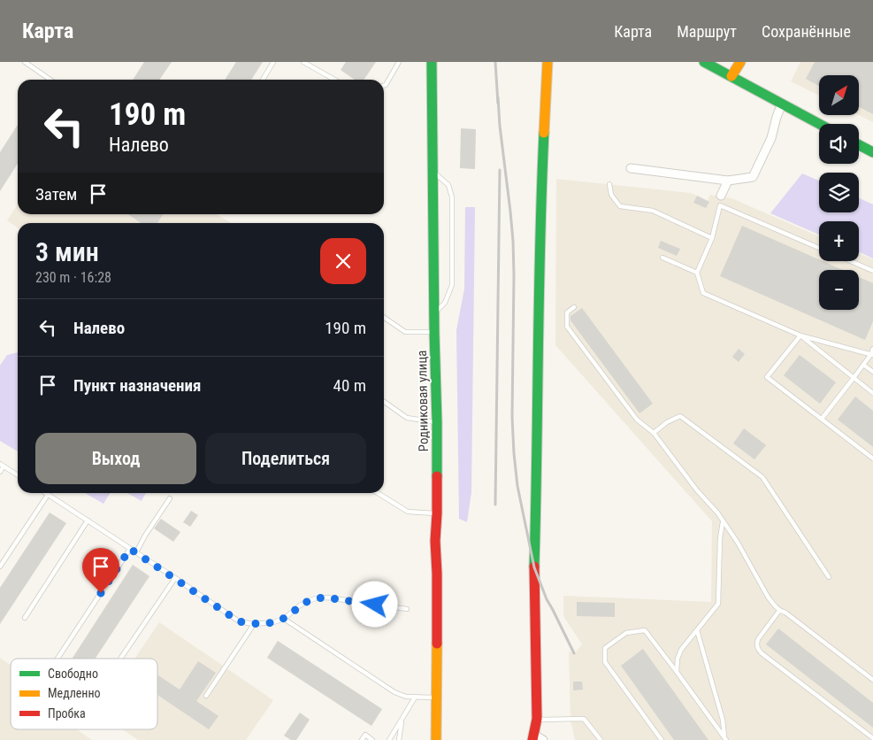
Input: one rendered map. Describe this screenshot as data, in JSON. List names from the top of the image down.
{
  "streets": {
    "street": ["Родниковая улица"]
  },
  "legend": ["Свободно", "Медленно", "Пробка"],
  "north": "top right",
  "page": {
    "header": "Карта",
    "nav": ["Карта", "Маршрут", "Сохранённые"],
    "map_buttons": ["+", "−"],
    "turn": ["190 m", "Налево"],
    "then": "Затем",
    "heading": ["3 мин", "230 m · 16:28"],
    "list": [
      {
        "name": "Налево",
        "value": "190 m"
      },
      {
        "name": "Пункт назначения",
        "value": "40 m"
      }
    ],
    "buttons": ["Выход", "Поделиться"]
  }
}
